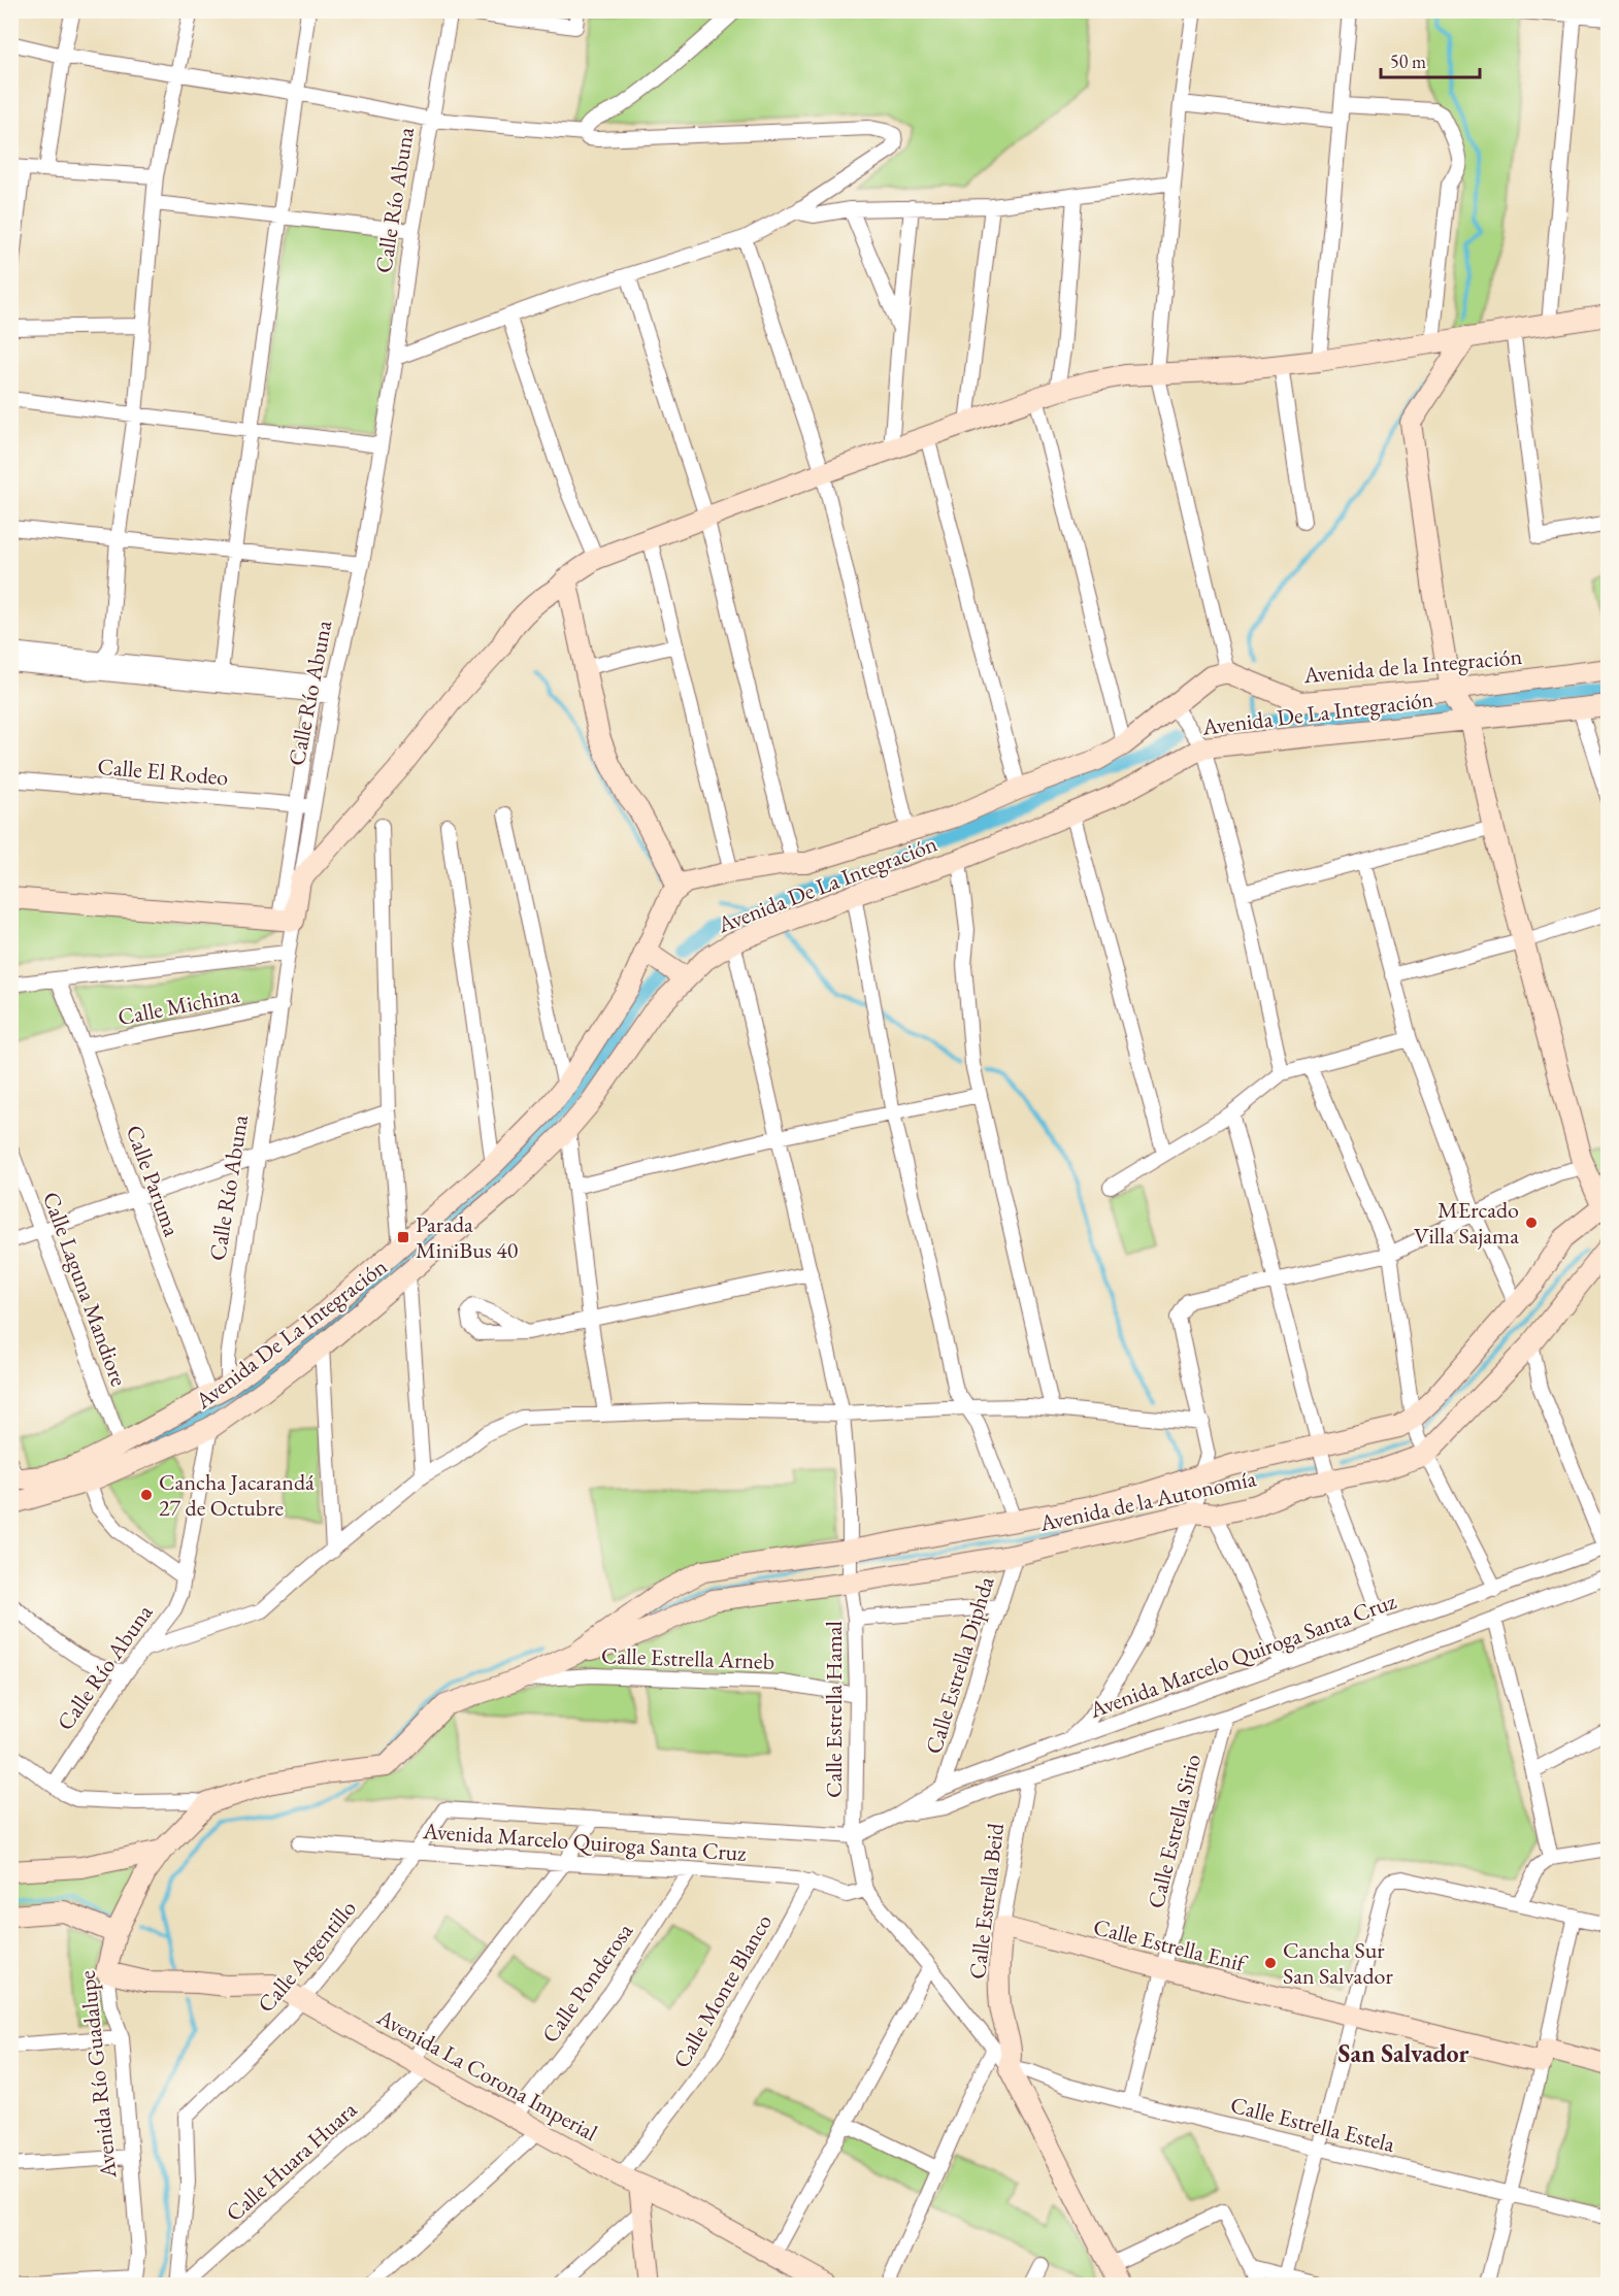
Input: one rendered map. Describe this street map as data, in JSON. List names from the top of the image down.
{
  "streets": {
    "street": [
      "Calle Río Abuna",
      "Avenida de la Integración",
      "Avenida De La Integración",
      "Calle El Rodeo",
      "Calle Michina",
      "Calle Paruma",
      "Calle Laguna Mandiore",
      "Avenida de la Autonomía",
      "Avenida Marcelo Quiroga Santa Cruz",
      "Calle Estrella Arneb",
      "Calle Estrella Diphda",
      "Calle Estrella Hamal",
      "Calle Estrella Sirio",
      "Calle Estrella Beid",
      "Calle Estrella Enif",
      "Calle Argentillo",
      "Calle Ponderosa",
      "Calle Monte Blanco",
      "Avenida Río Guadalupe",
      "Avenida La Corona Imperial",
      "Calle Estrella Estela",
      "Calle Huara Huara"
    ]
  },
  "crossings": [
    ["Calle Río Abuna", "Avenida De La Integración"],
    ["Calle Río Abuna", "Calle El Rodeo"],
    ["Calle Río Abuna", "Calle Michina"],
    ["Avenida de la Integración", "Avenida De La Integración"],
    ["Avenida De La Integración", "Calle Paruma"],
    ["Avenida De La Integración", "Calle Laguna Mandiore"],
    ["Avenida De La Integración", "Calle Estrella Hamal"],
    ["Calle Michina", "Calle Paruma"],
    ["Avenida de la Autonomía", "Calle Estrella Diphda"],
    ["Avenida de la Autonomía", "Calle Estrella Hamal"],
    ["Avenida Marcelo Quiroga Santa Cruz", "Calle Estrella Diphda"],
    ["Avenida Marcelo Quiroga Santa Cruz", "Calle Estrella Hamal"],
    ["Avenida Marcelo Quiroga Santa Cruz", "Calle Estrella Sirio"],
    ["Avenida Marcelo Quiroga Santa Cruz", "Calle Estrella Beid"],
    ["Avenida Marcelo Quiroga Santa Cruz", "Calle Argentillo"],
    ["Avenida Marcelo Quiroga Santa Cruz", "Calle Ponderosa"],
    ["Avenida Marcelo Quiroga Santa Cruz", "Calle Monte Blanco"],
    ["Avenida Marcelo Quiroga Santa Cruz", "Calle Huara Huara"],
    ["Calle Estrella Arneb", "Calle Estrella Hamal"],
    ["Calle Estrella Sirio", "Calle Estrella Enif"],
    ["Calle Estrella Sirio", "Calle Estrella Estela"],
    ["Calle Estrella Beid", "Calle Estrella Enif"],
    ["Calle Estrella Beid", "Calle Estrella Estela"],
    ["Calle Argentillo", "Avenida La Corona Imperial"],
    ["Calle Ponderosa", "Avenida La Corona Imperial"],
    ["Calle Monte Blanco", "Avenida La Corona Imperial"],
    ["Avenida Río Guadalupe", "Avenida La Corona Imperial"],
    ["Avenida La Corona Imperial", "Calle Huara Huara"]
  ],
  "districts": ["San Salvador"],
  "places": {
    "other": ["MErcado Villa Sajama", "Cancha Jacarandá 27 de Octubre", "Cancha Sur San Salvador"],
    "transit": ["Parada MiniBus 40"]
  },
  "scale_bar": "50 m"
}
